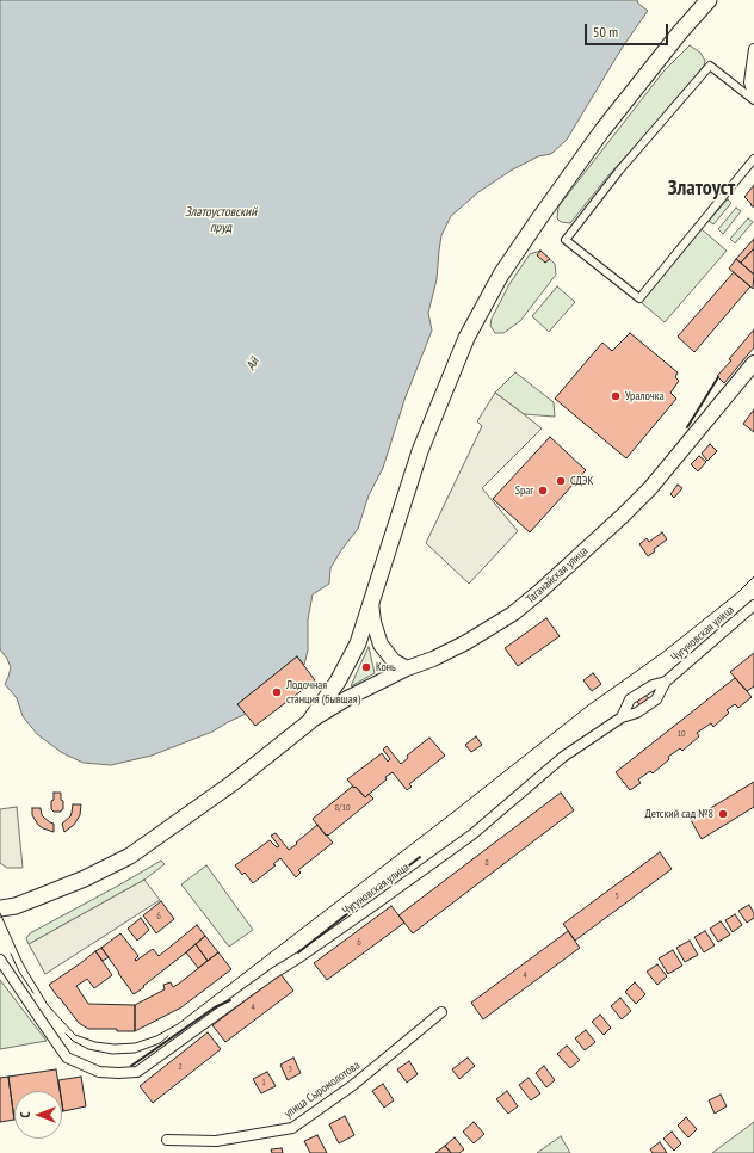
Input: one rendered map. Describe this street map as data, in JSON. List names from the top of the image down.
{
  "streets": {
    "main road": ["Таганайская улица"],
    "street": ["Чугуновская улица", "улица Сыромолотова"]
  },
  "districts": ["Златоуст"],
  "water": ["Златоустовский пруд", "Ай"],
  "places": [
    "Уралочка",
    "СДЭК",
    "Spar",
    "Конь",
    "Лодочная станция (бывшая)",
    "Детский сад №8"
  ],
  "house_numbers": [
    "10",
    "8/10",
    "8",
    "5",
    "6",
    "6",
    "4",
    "4",
    "2",
    "3",
    "1"
  ],
  "scale_bar": "50 m",
  "north": "left"
}
